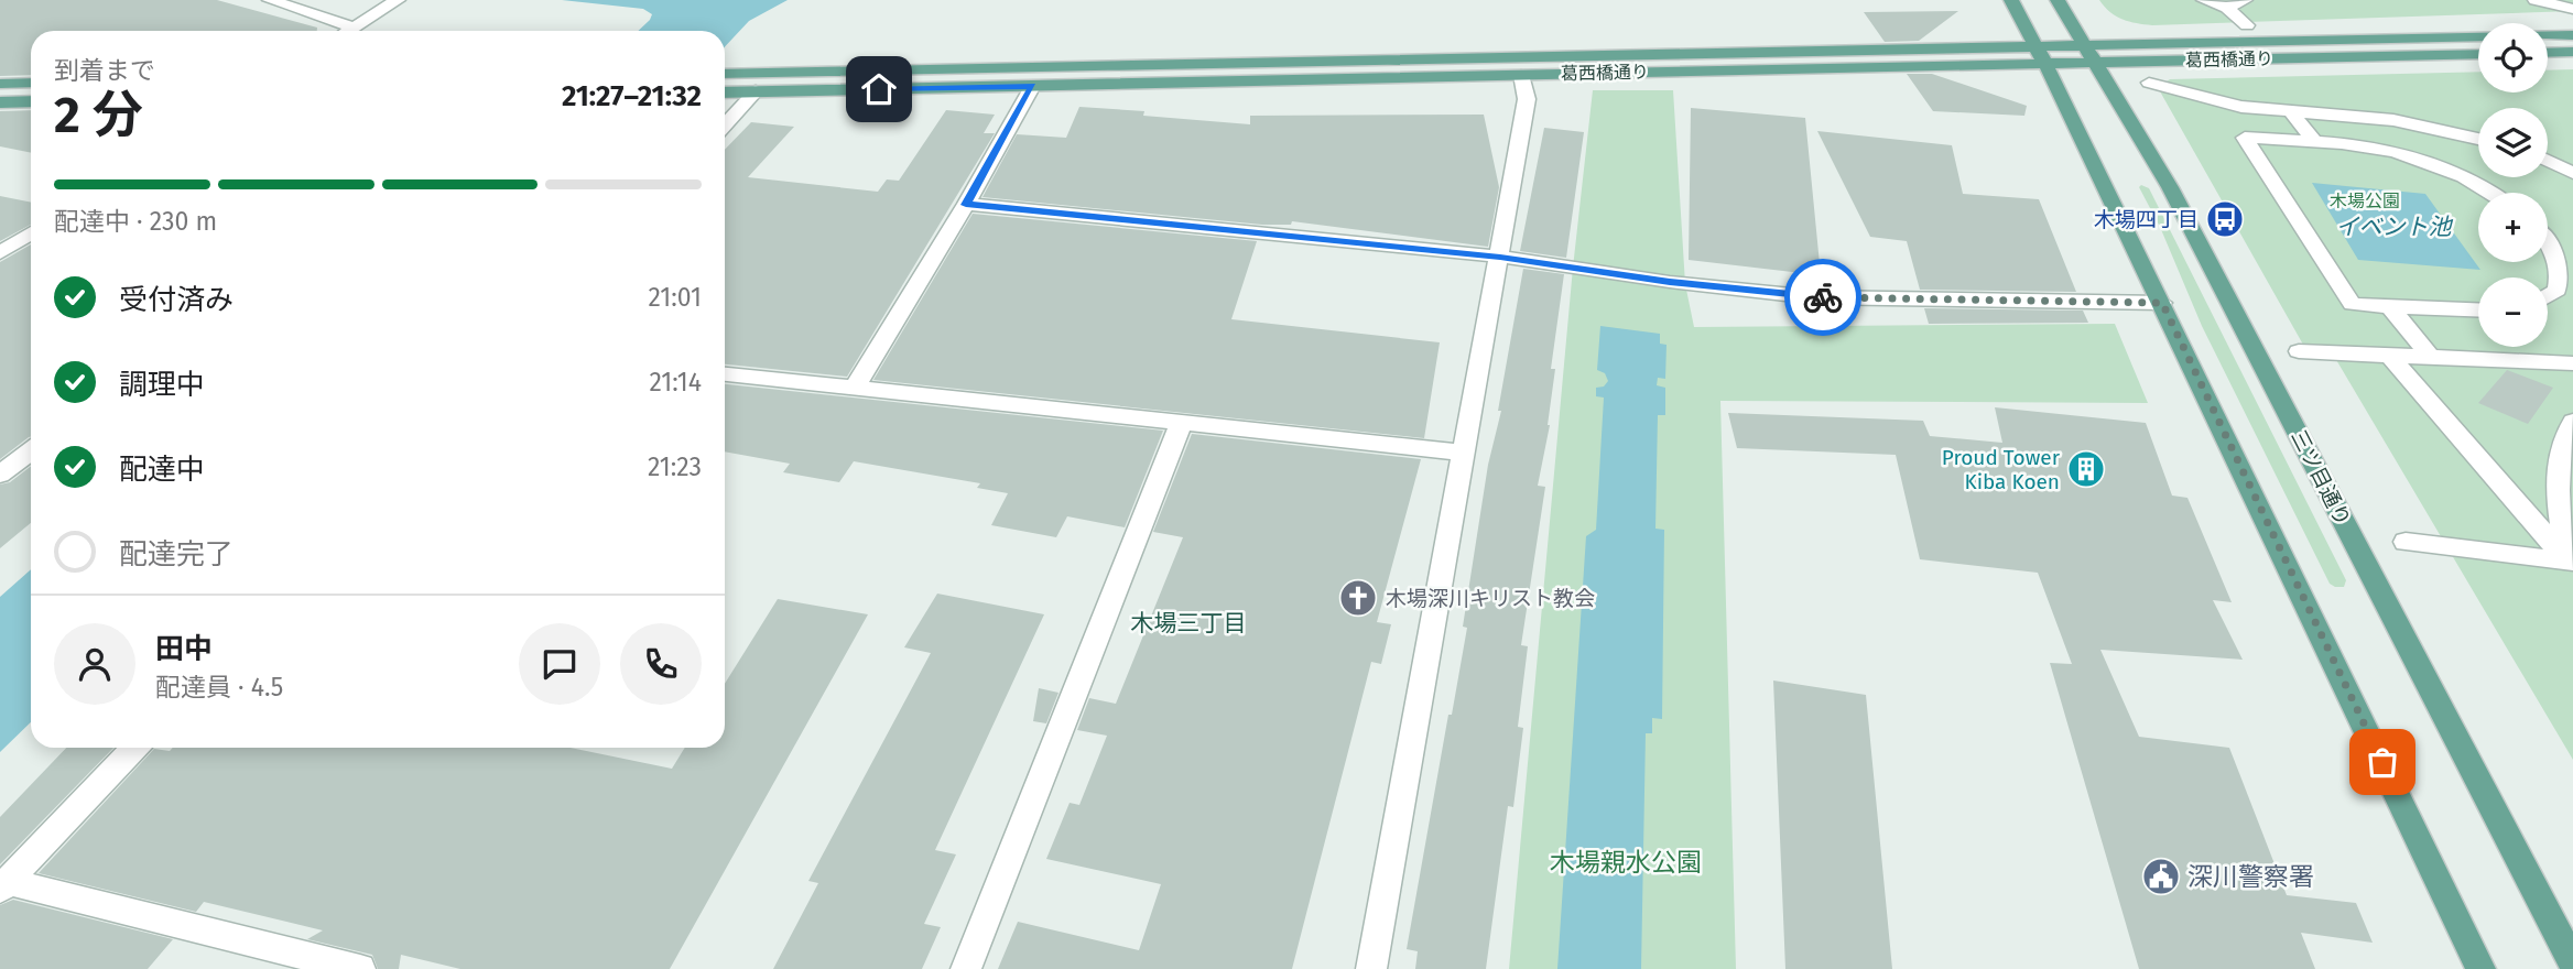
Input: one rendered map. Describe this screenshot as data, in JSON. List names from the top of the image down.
{
  "streets": {
    "main road": ["葛西橋通り", "三ツ目通り"]
  },
  "crossings": [
    ["葛西橋通り", "三ツ目通り"]
  ],
  "districts": ["木場三丁目"],
  "water": ["イベント池"],
  "parks": ["木場公園", "木場親水公園"],
  "places": {
    "bus stop": ["木場四丁目"],
    "building": ["Proud Tower Kiba Koen"],
    "church": ["木場深川キリスト教会"],
    "public building": ["深川警察署"]
  },
  "page": {
    "map_buttons": ["+", "−"],
    "heading": ["2 分", "到着まで", "21:27–21:32"],
    "panel": ["田中", "配達員 · 4.5"],
    "bar": "配達中 · 230 m",
    "list": [
      ["受付済み", "21:01"],
      ["調理中", "21:14"],
      ["配達中", "21:23"],
      "配達完了"
    ]
  }
}
